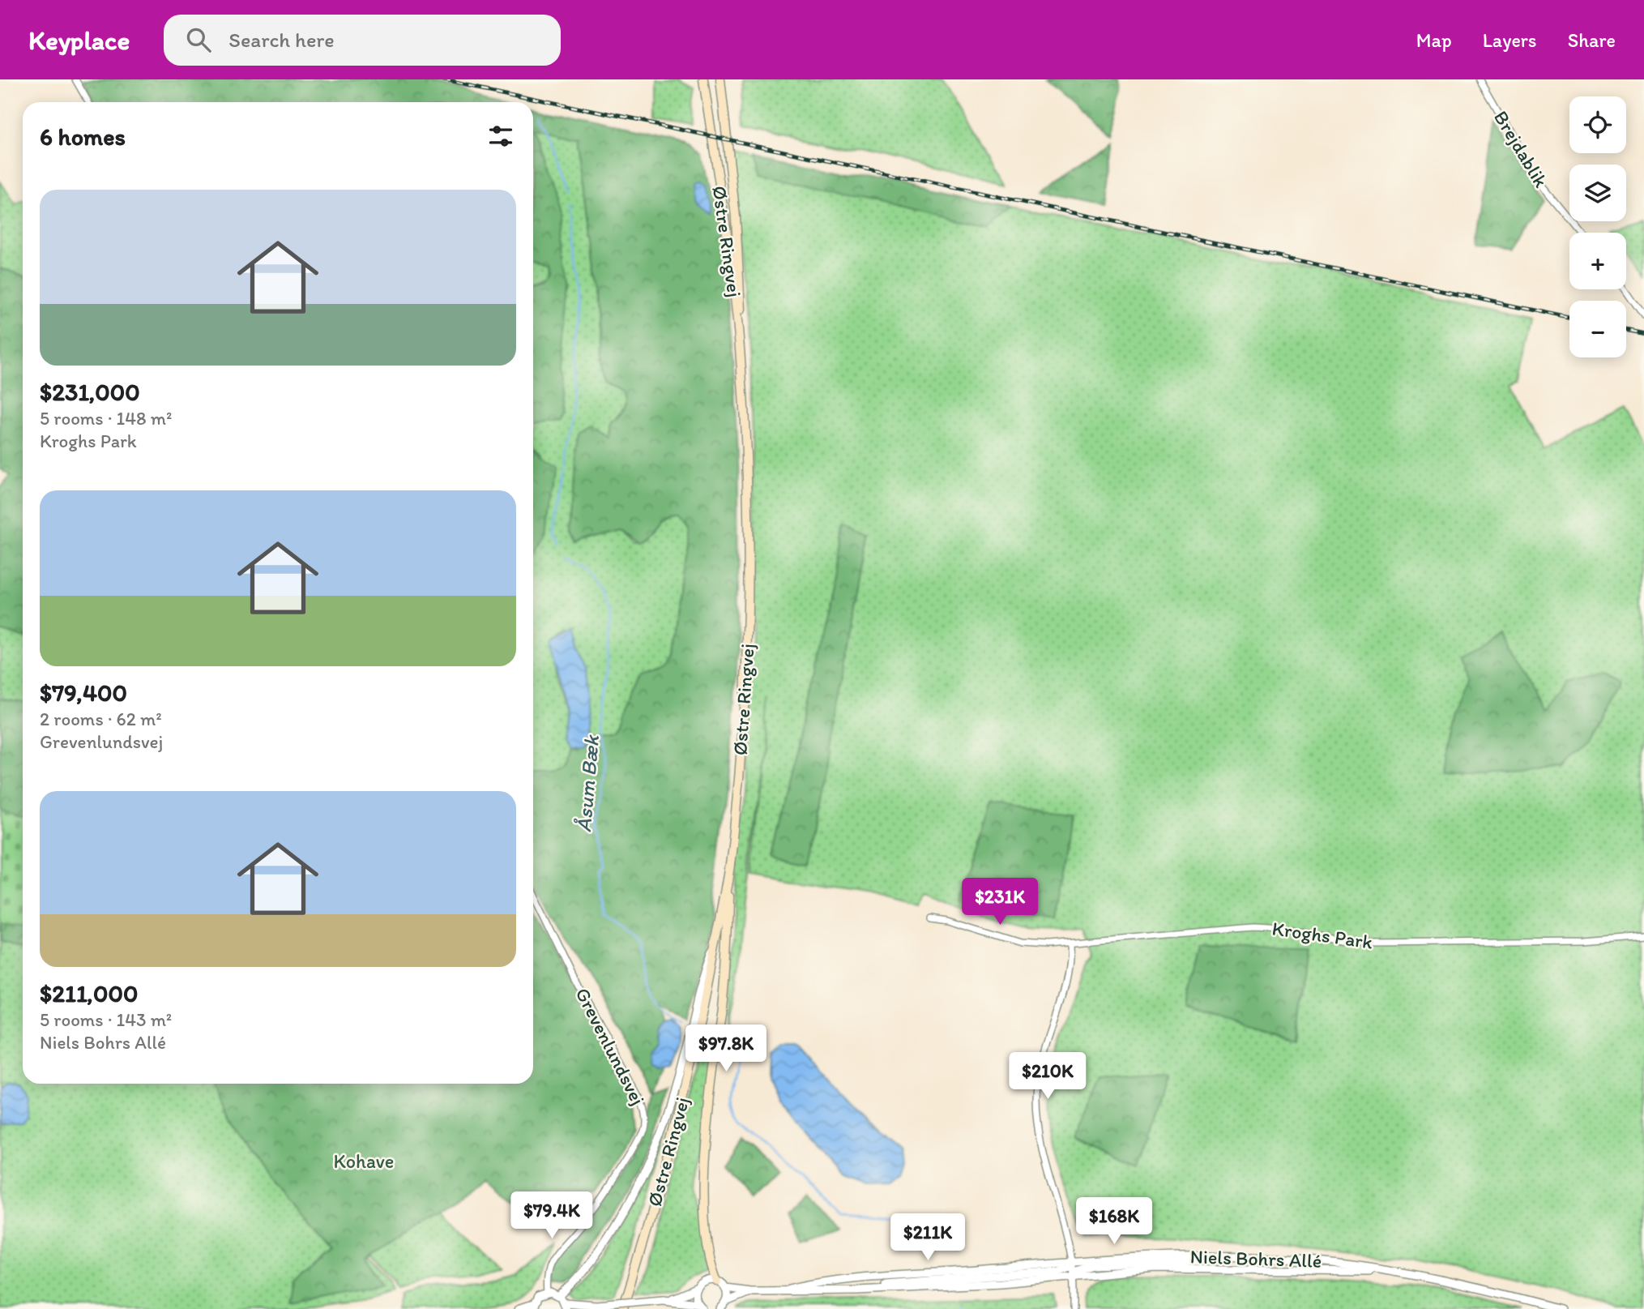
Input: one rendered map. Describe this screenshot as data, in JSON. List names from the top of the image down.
{
  "streets": {
    "main road": ["Østre Ringvej"],
    "street": [
      "Brejdablik",
      "Kroghs Park",
      "Grevenlundsvej",
      "Niels Bohrs Allé"
    ]
  },
  "water": ["Åsum Bæk"],
  "parks": ["Kohave"],
  "page": {
    "header": "Keyplace",
    "search": "Search here",
    "nav": ["Map", "Layers", "Share"],
    "map_buttons": ["+", "−"],
    "heading": "6 homes",
    "list": [
      {
        "name": "$231,000",
        "note": "5 rooms · 148 m² · Kroghs Park"
      },
      {
        "name": "$79,400",
        "note": "2 rooms · 62 m² · Grevenlundsvej"
      },
      {
        "name": "$211,000",
        "note": "5 rooms · 143 m² · Niels Bohrs Allé"
      }
    ],
    "price": [
      "$231K",
      "$97.8K",
      "$210K",
      "$79.4K",
      "$168K",
      "$211K"
    ]
  }
}
